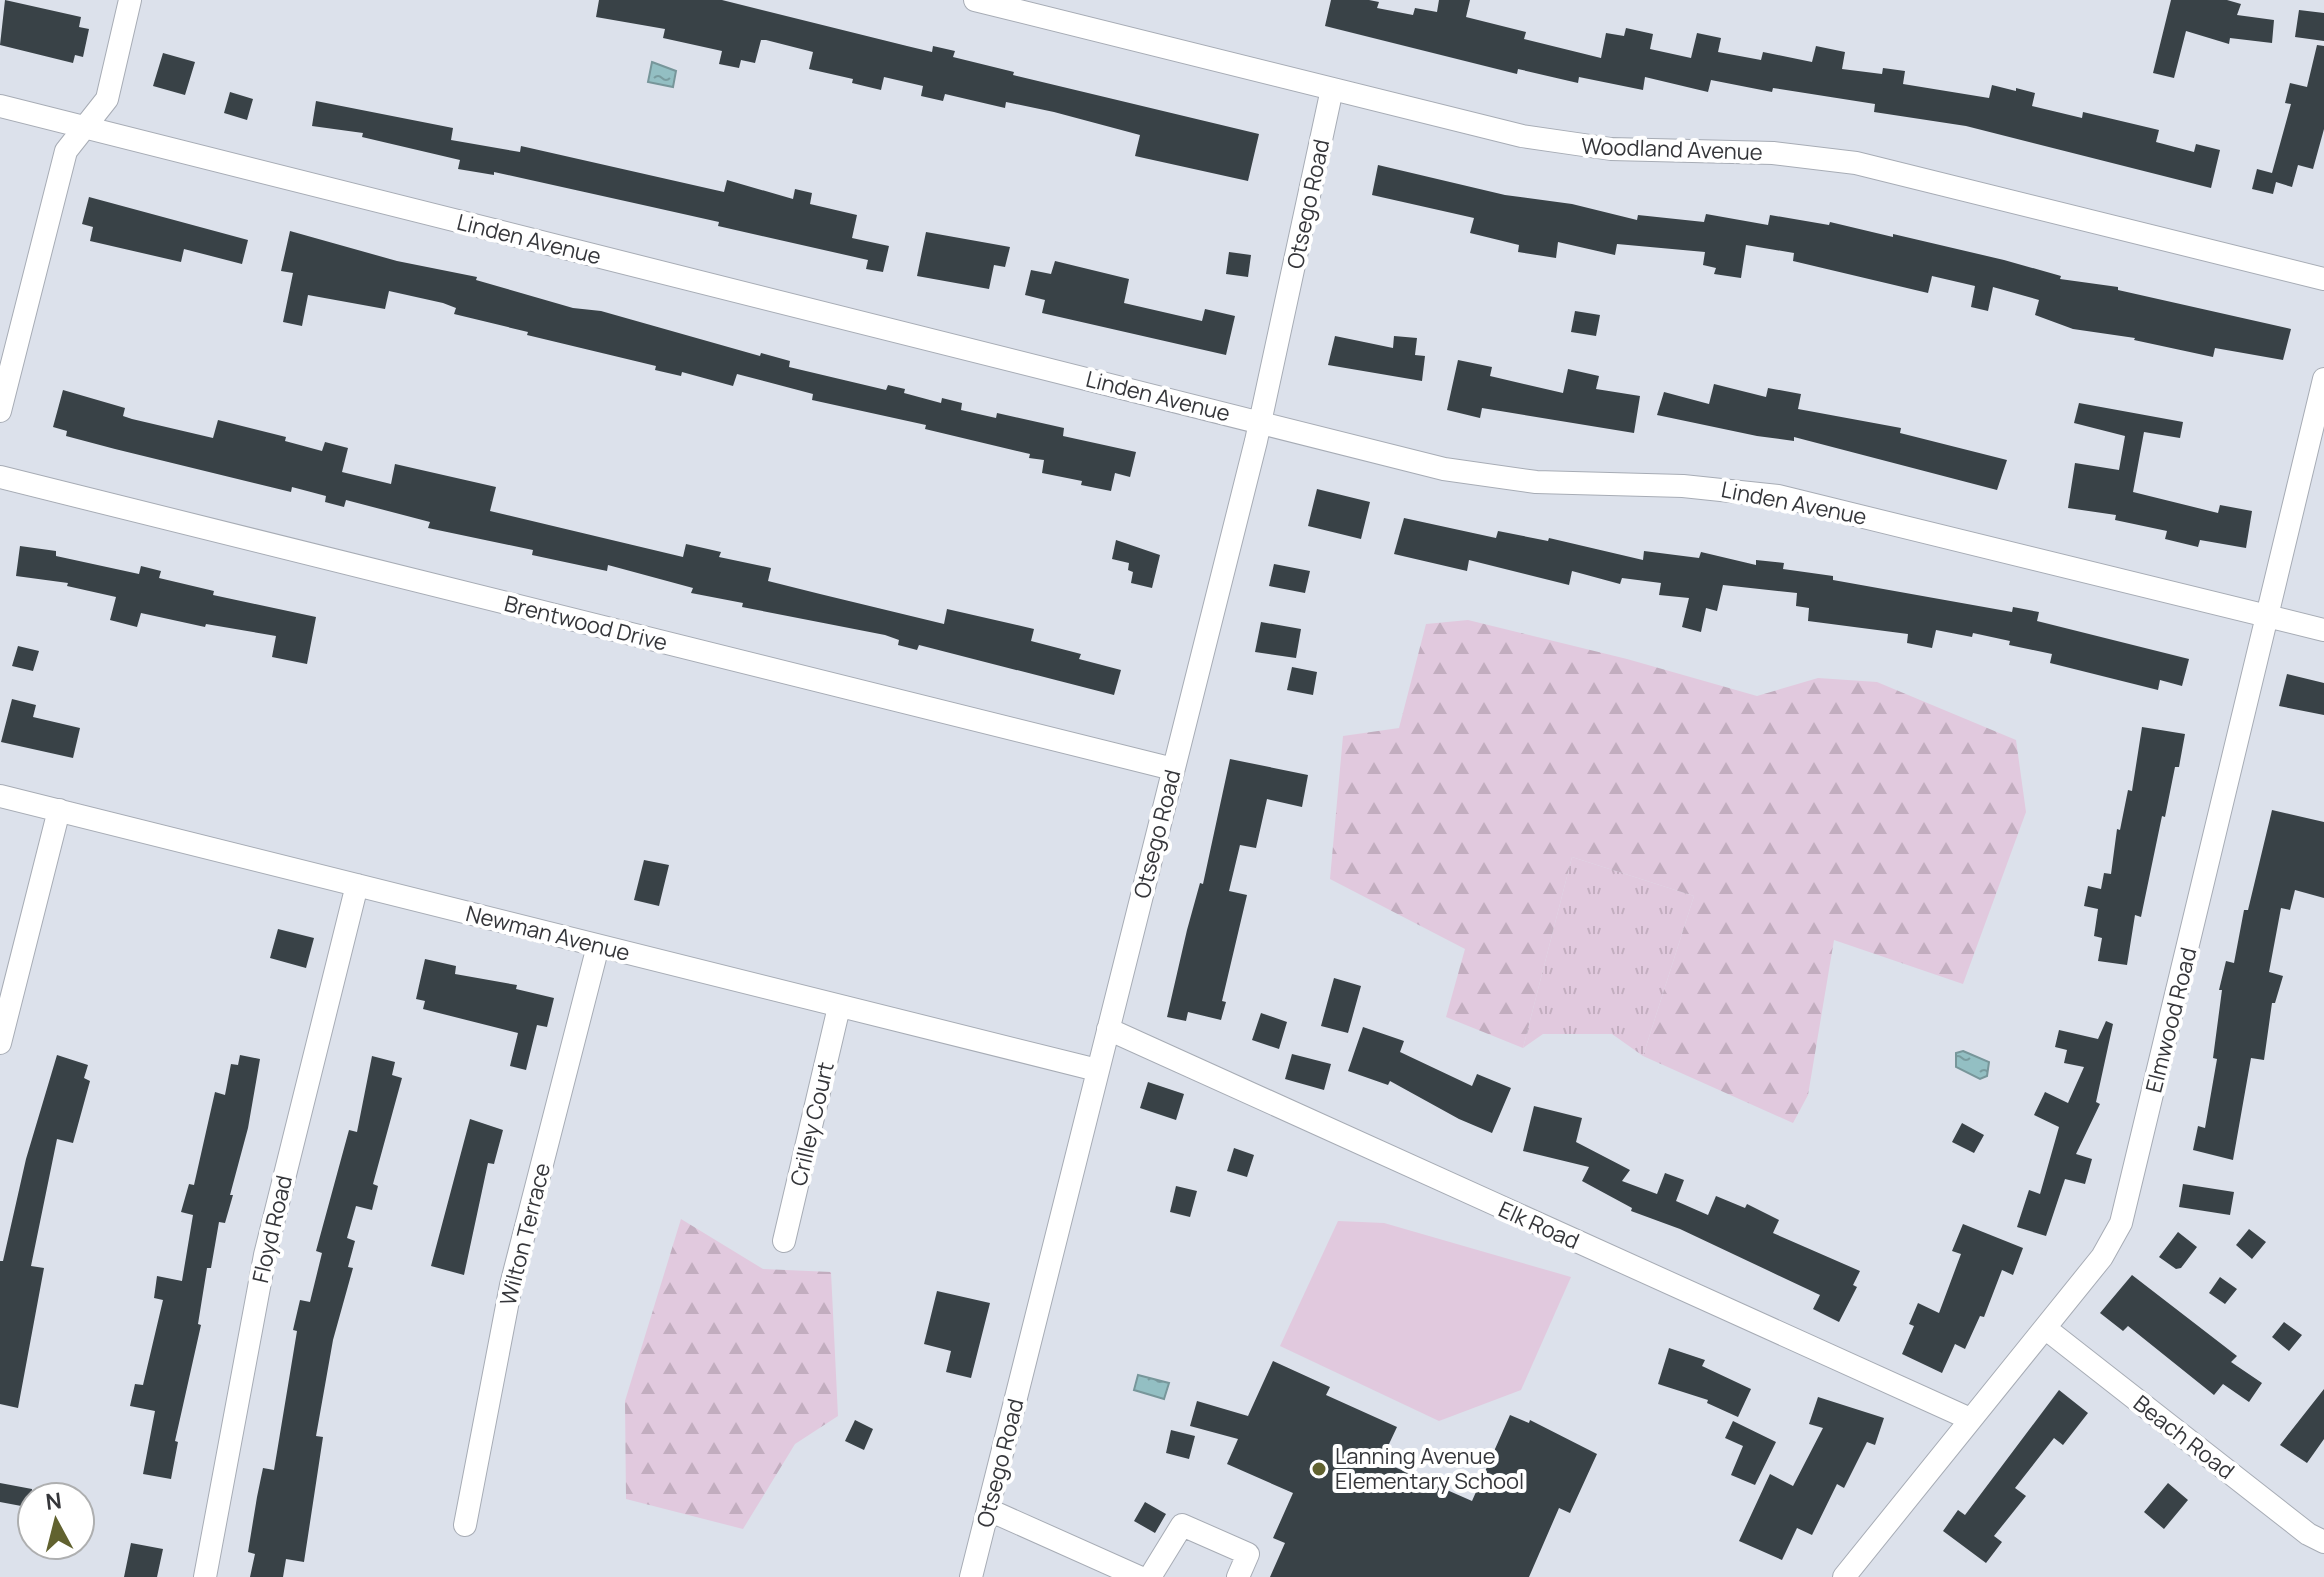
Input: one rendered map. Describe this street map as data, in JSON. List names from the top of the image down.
{
  "streets": {
    "street": [
      "Woodland Avenue",
      "Otsego Road",
      "Linden Avenue",
      "Brentwood Drive",
      "Newman Avenue",
      "Elmwood Road",
      "Crilley Court",
      "Elk Road",
      "Floyd Road",
      "Wilton Terrace",
      "Beach Road"
    ]
  },
  "crossings": [
    ["Woodland Avenue", "Otsego Road"],
    ["Otsego Road", "Linden Avenue"],
    ["Otsego Road", "Brentwood Drive"],
    ["Otsego Road", "Newman Avenue"],
    ["Otsego Road", "Elk Road"],
    ["Linden Avenue", "Elmwood Road"],
    ["Newman Avenue", "Crilley Court"],
    ["Newman Avenue", "Floyd Road"],
    ["Newman Avenue", "Wilton Terrace"],
    ["Elmwood Road", "Elk Road"],
    ["Elmwood Road", "Beach Road"]
  ],
  "places": ["Lanning Avenue Elementary School"],
  "north": "top"
}
